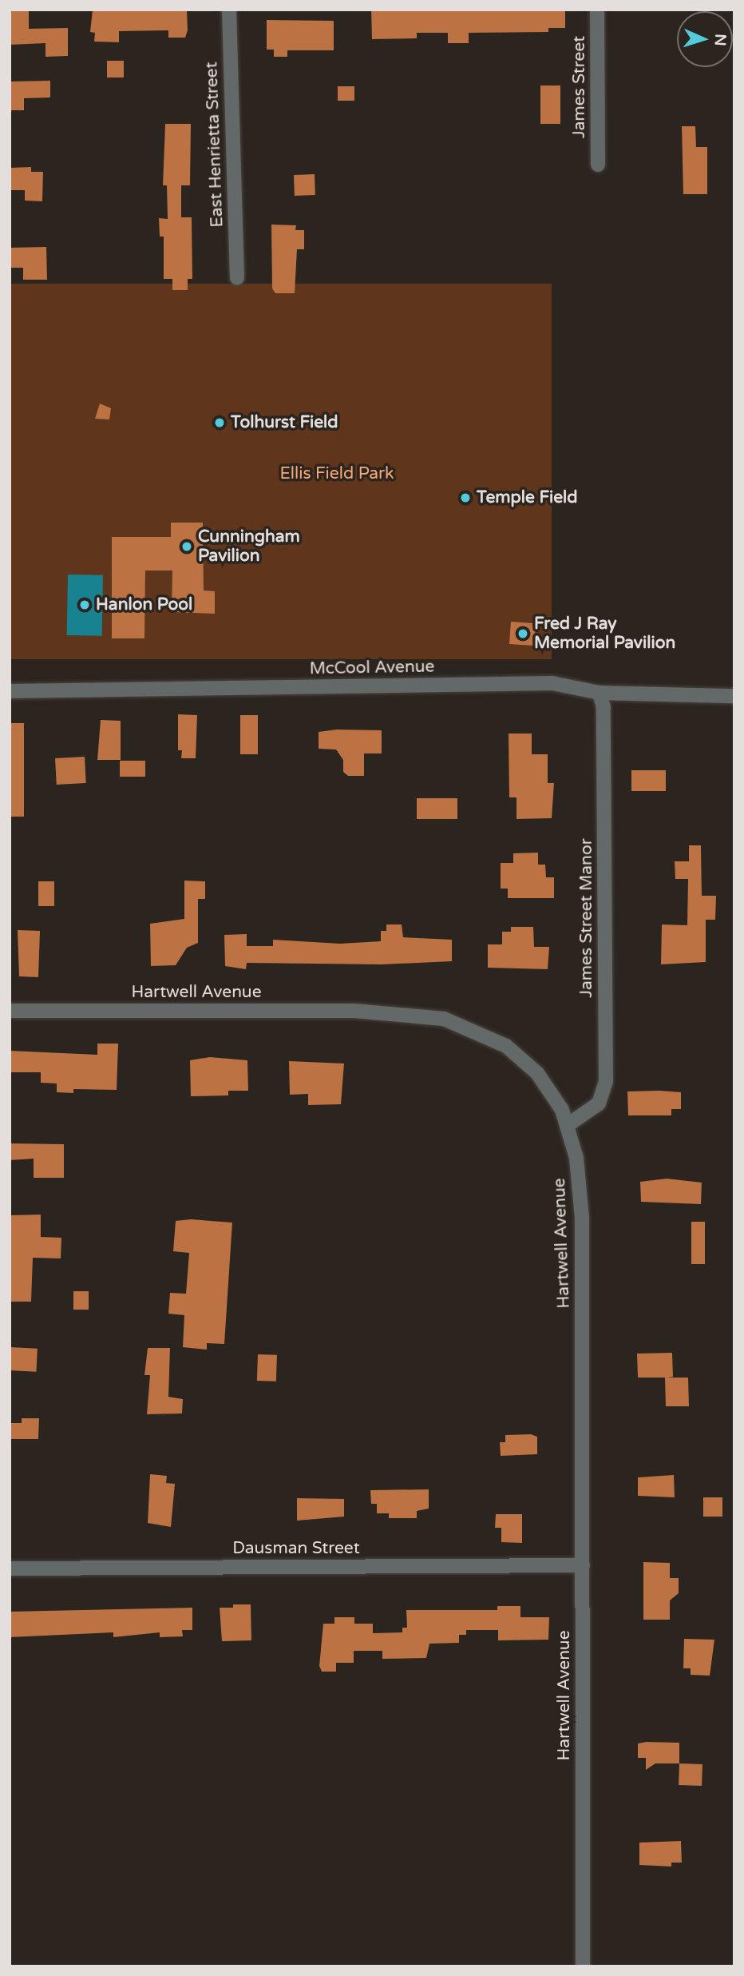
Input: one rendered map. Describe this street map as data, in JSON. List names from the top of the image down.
{
  "streets": {
    "street": [
      "James Street",
      "East Henrietta Street",
      "McCool Avenue",
      "James Street Manor",
      "Hartwell Avenue",
      "Dausman Street"
    ]
  },
  "crossings": [
    ["McCool Avenue", "James Street Manor"],
    ["James Street Manor", "Hartwell Avenue"],
    ["Hartwell Avenue", "Dausman Street"]
  ],
  "parks": ["Ellis Field Park"],
  "places": [
    "Tolhurst Field",
    "Temple Field",
    "Cunningham Pavilion",
    "Hanlon Pool",
    "Fred J Ray Memorial Pavilion"
  ],
  "north": "right"
}
